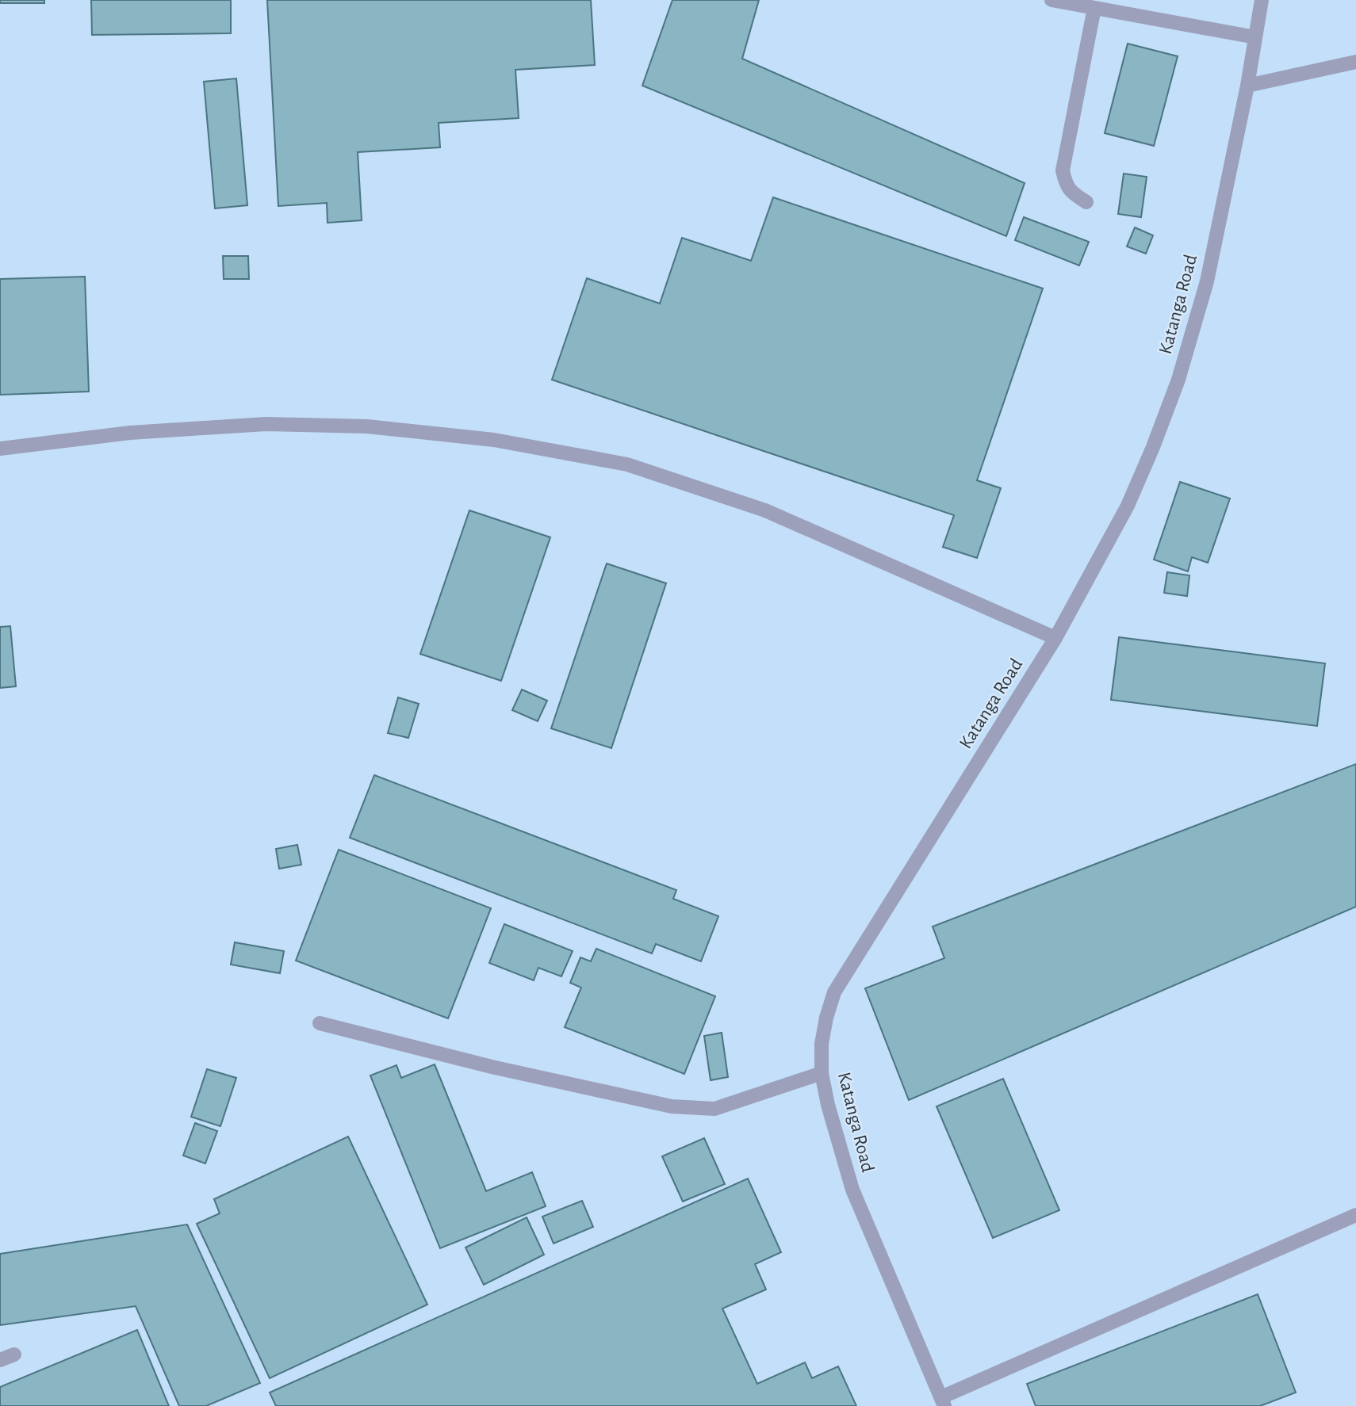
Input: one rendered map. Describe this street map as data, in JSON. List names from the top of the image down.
{
  "streets": {
    "street": ["Katanga Road"]
  }
}
